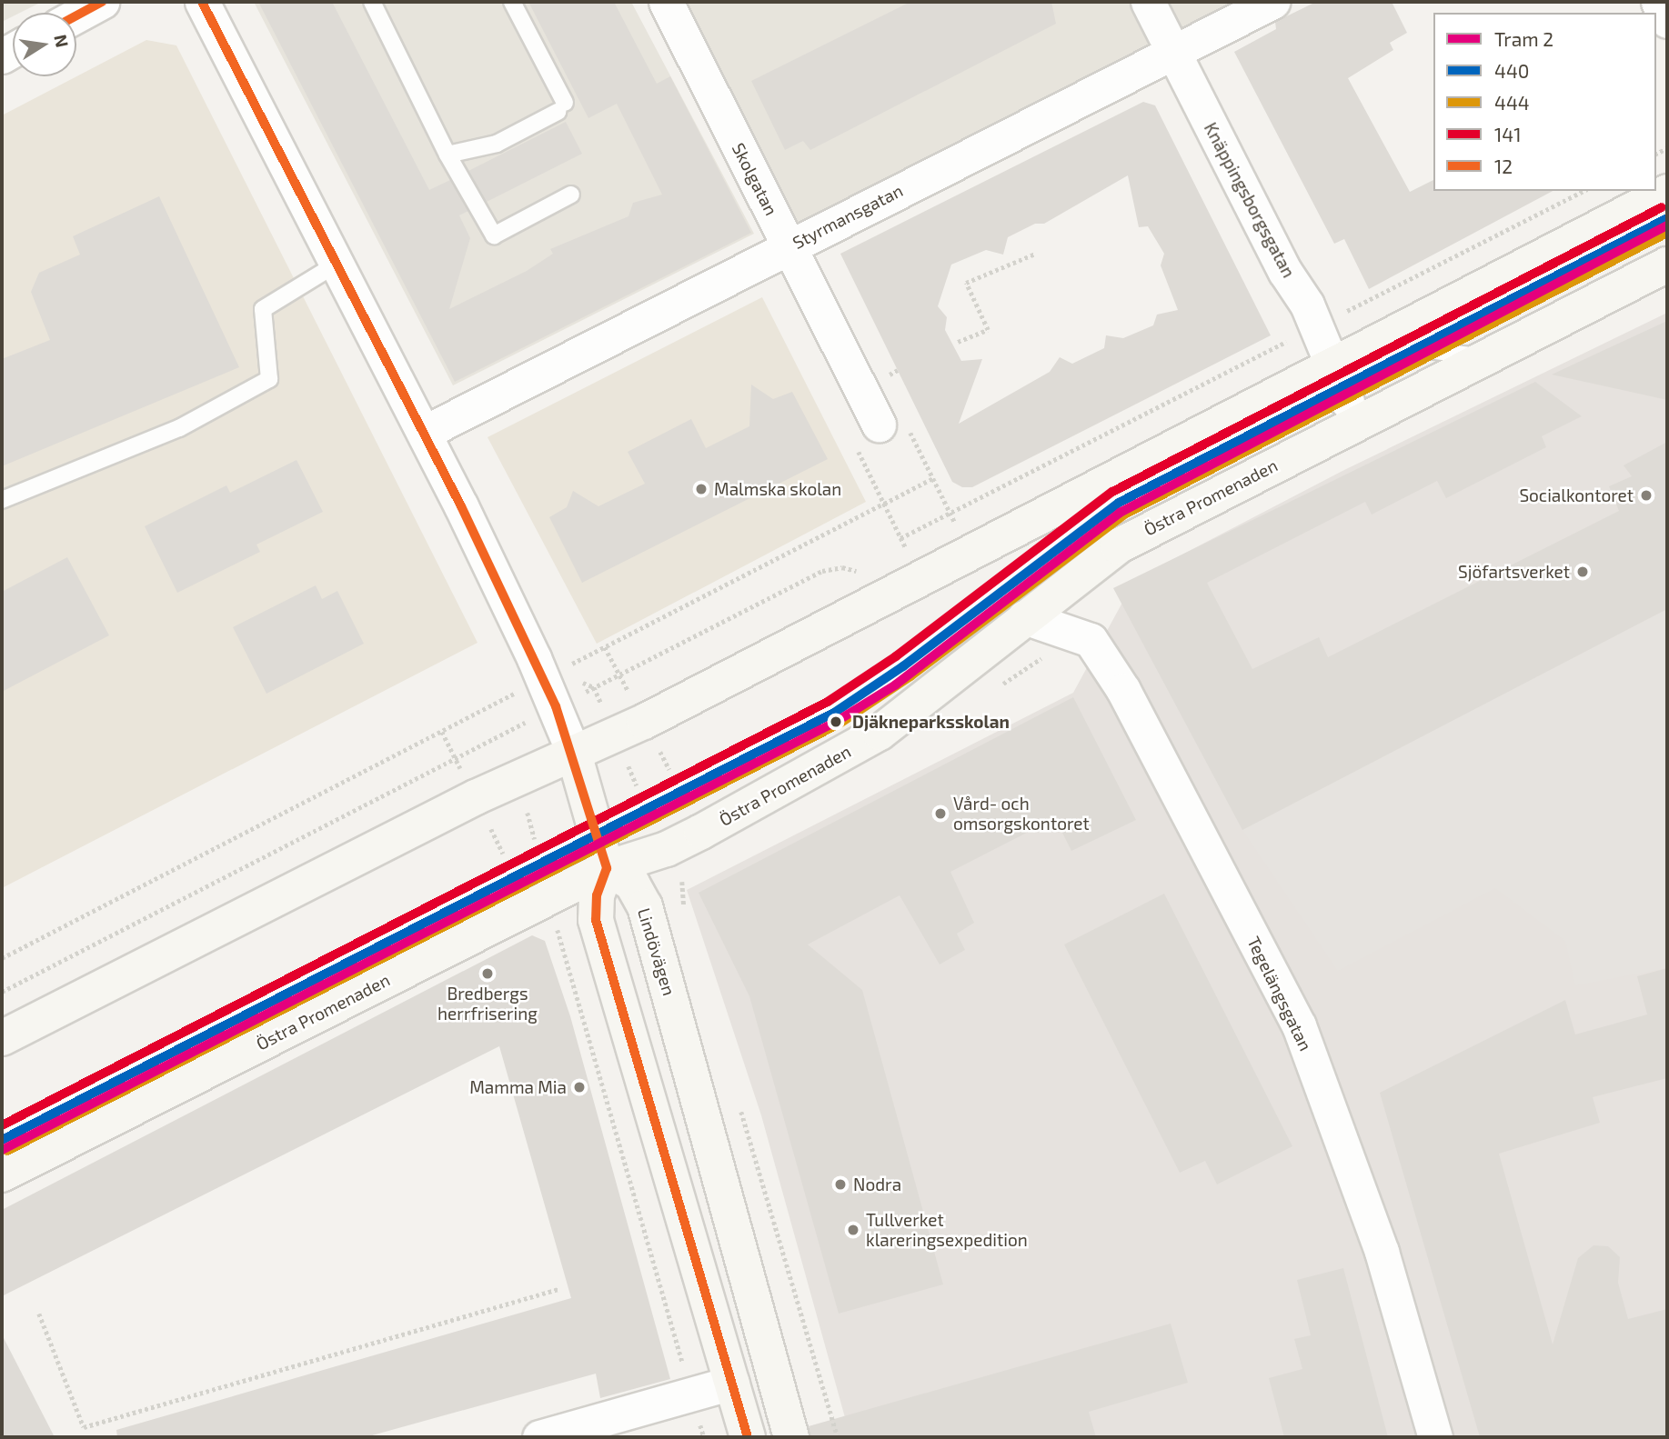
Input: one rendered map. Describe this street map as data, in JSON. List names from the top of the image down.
{
  "streets": {
    "main road": ["Östra Promenaden", "Lindövägen"],
    "street": [
      "Skolgatan",
      "Knäppingsborgsgatan",
      "Styrmansgatan",
      "Tegelängsgatan"
    ]
  },
  "crossings": [
    ["Skolgatan", "Styrmansgatan"],
    ["Knäppingsborgsgatan", "Styrmansgatan"],
    ["Knäppingsborgsgatan", "Östra Promenaden"],
    ["Östra Promenaden", "Lindövägen"],
    ["Östra Promenaden", "Tegelängsgatan"]
  ],
  "places": [
    "Malmska skolan",
    "Socialkontoret",
    "Sjöfartsverket",
    "Djäkneparksskolan",
    "Vård- och omsorgskontoret",
    "Bredbergs herrfrisering",
    "Mamma Mia",
    "Nodra",
    "Tullverket klareringsexpedition"
  ],
  "lines": [
    "transit line 12",
    "transit line 141",
    "transit line 440",
    "tram line 2",
    "transit line 444"
  ],
  "legend": [
    "Tram 2",
    "440",
    "444",
    "141",
    "12"
  ],
  "north": "right"
}
